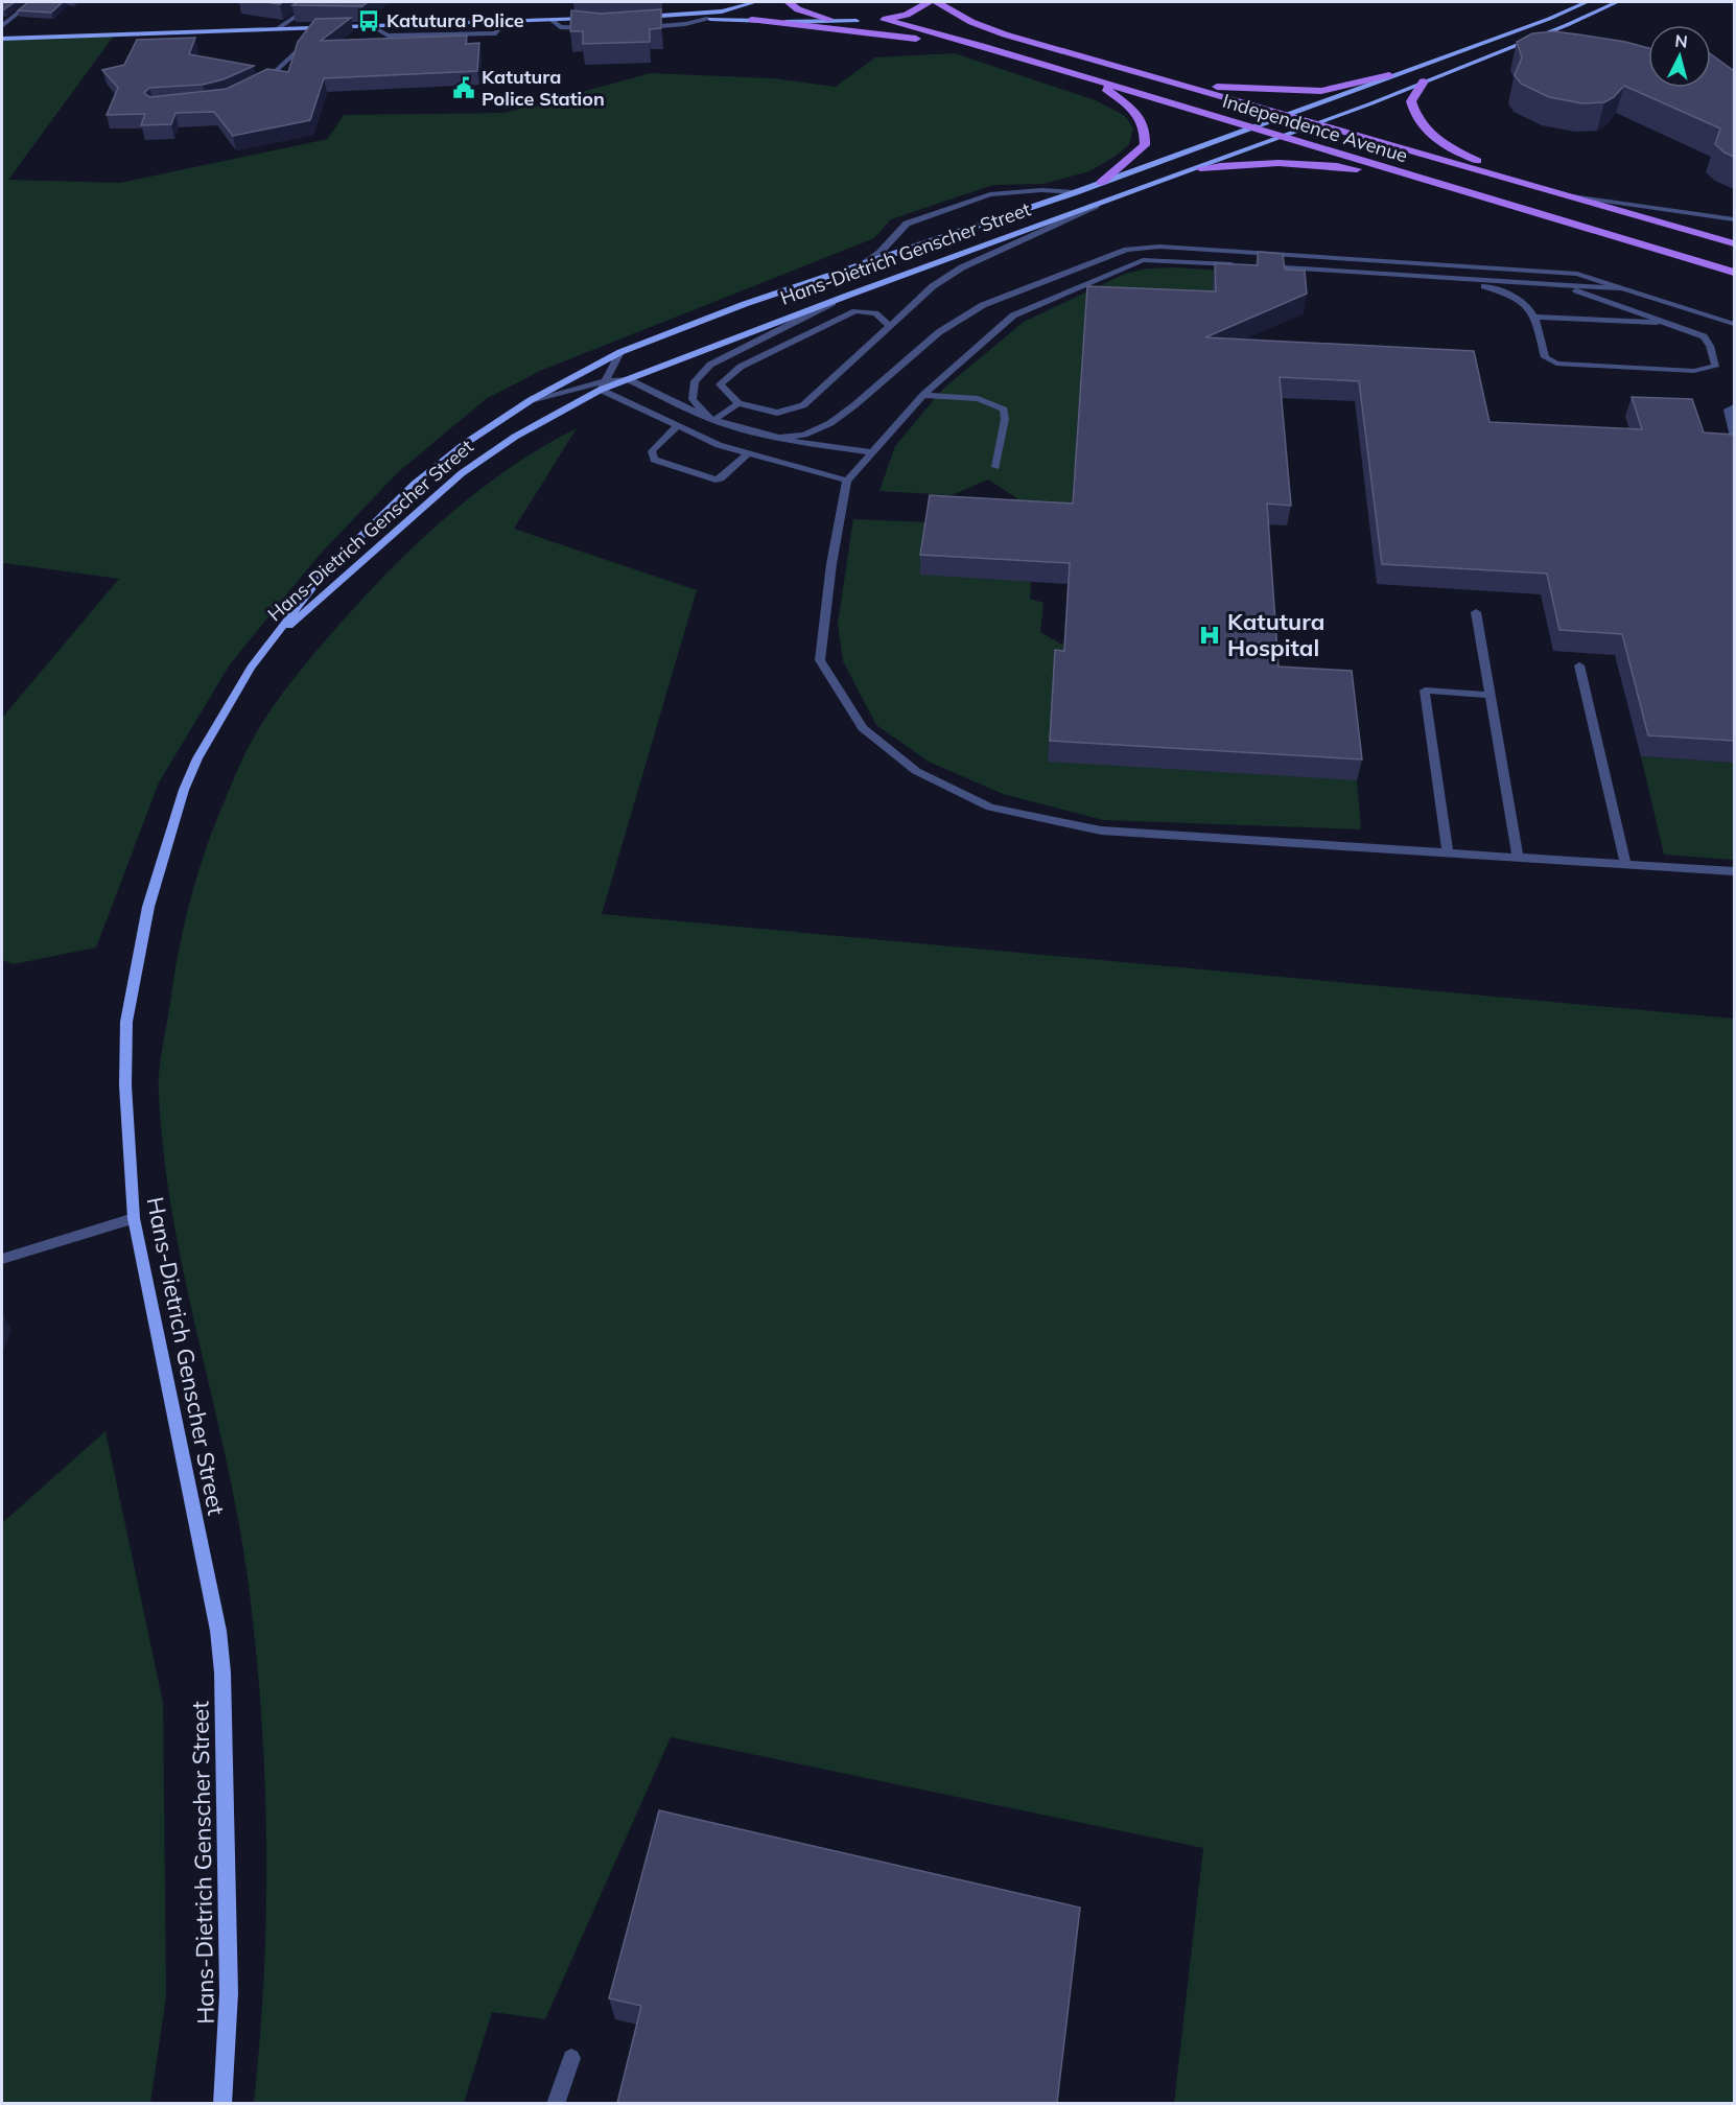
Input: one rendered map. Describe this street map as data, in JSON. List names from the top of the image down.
{
  "streets": {
    "main road": ["Independence Avenue"],
    "street": ["Hans-Dietrich Genscher Street"]
  },
  "crossings": [
    ["Independence Avenue", "Hans-Dietrich Genscher Street"]
  ],
  "places": {
    "bus stop": ["Katutura Police"],
    "public building": ["Katutura Police Station"],
    "hospital": ["Katutura Hospital"]
  },
  "north": "top"
}
